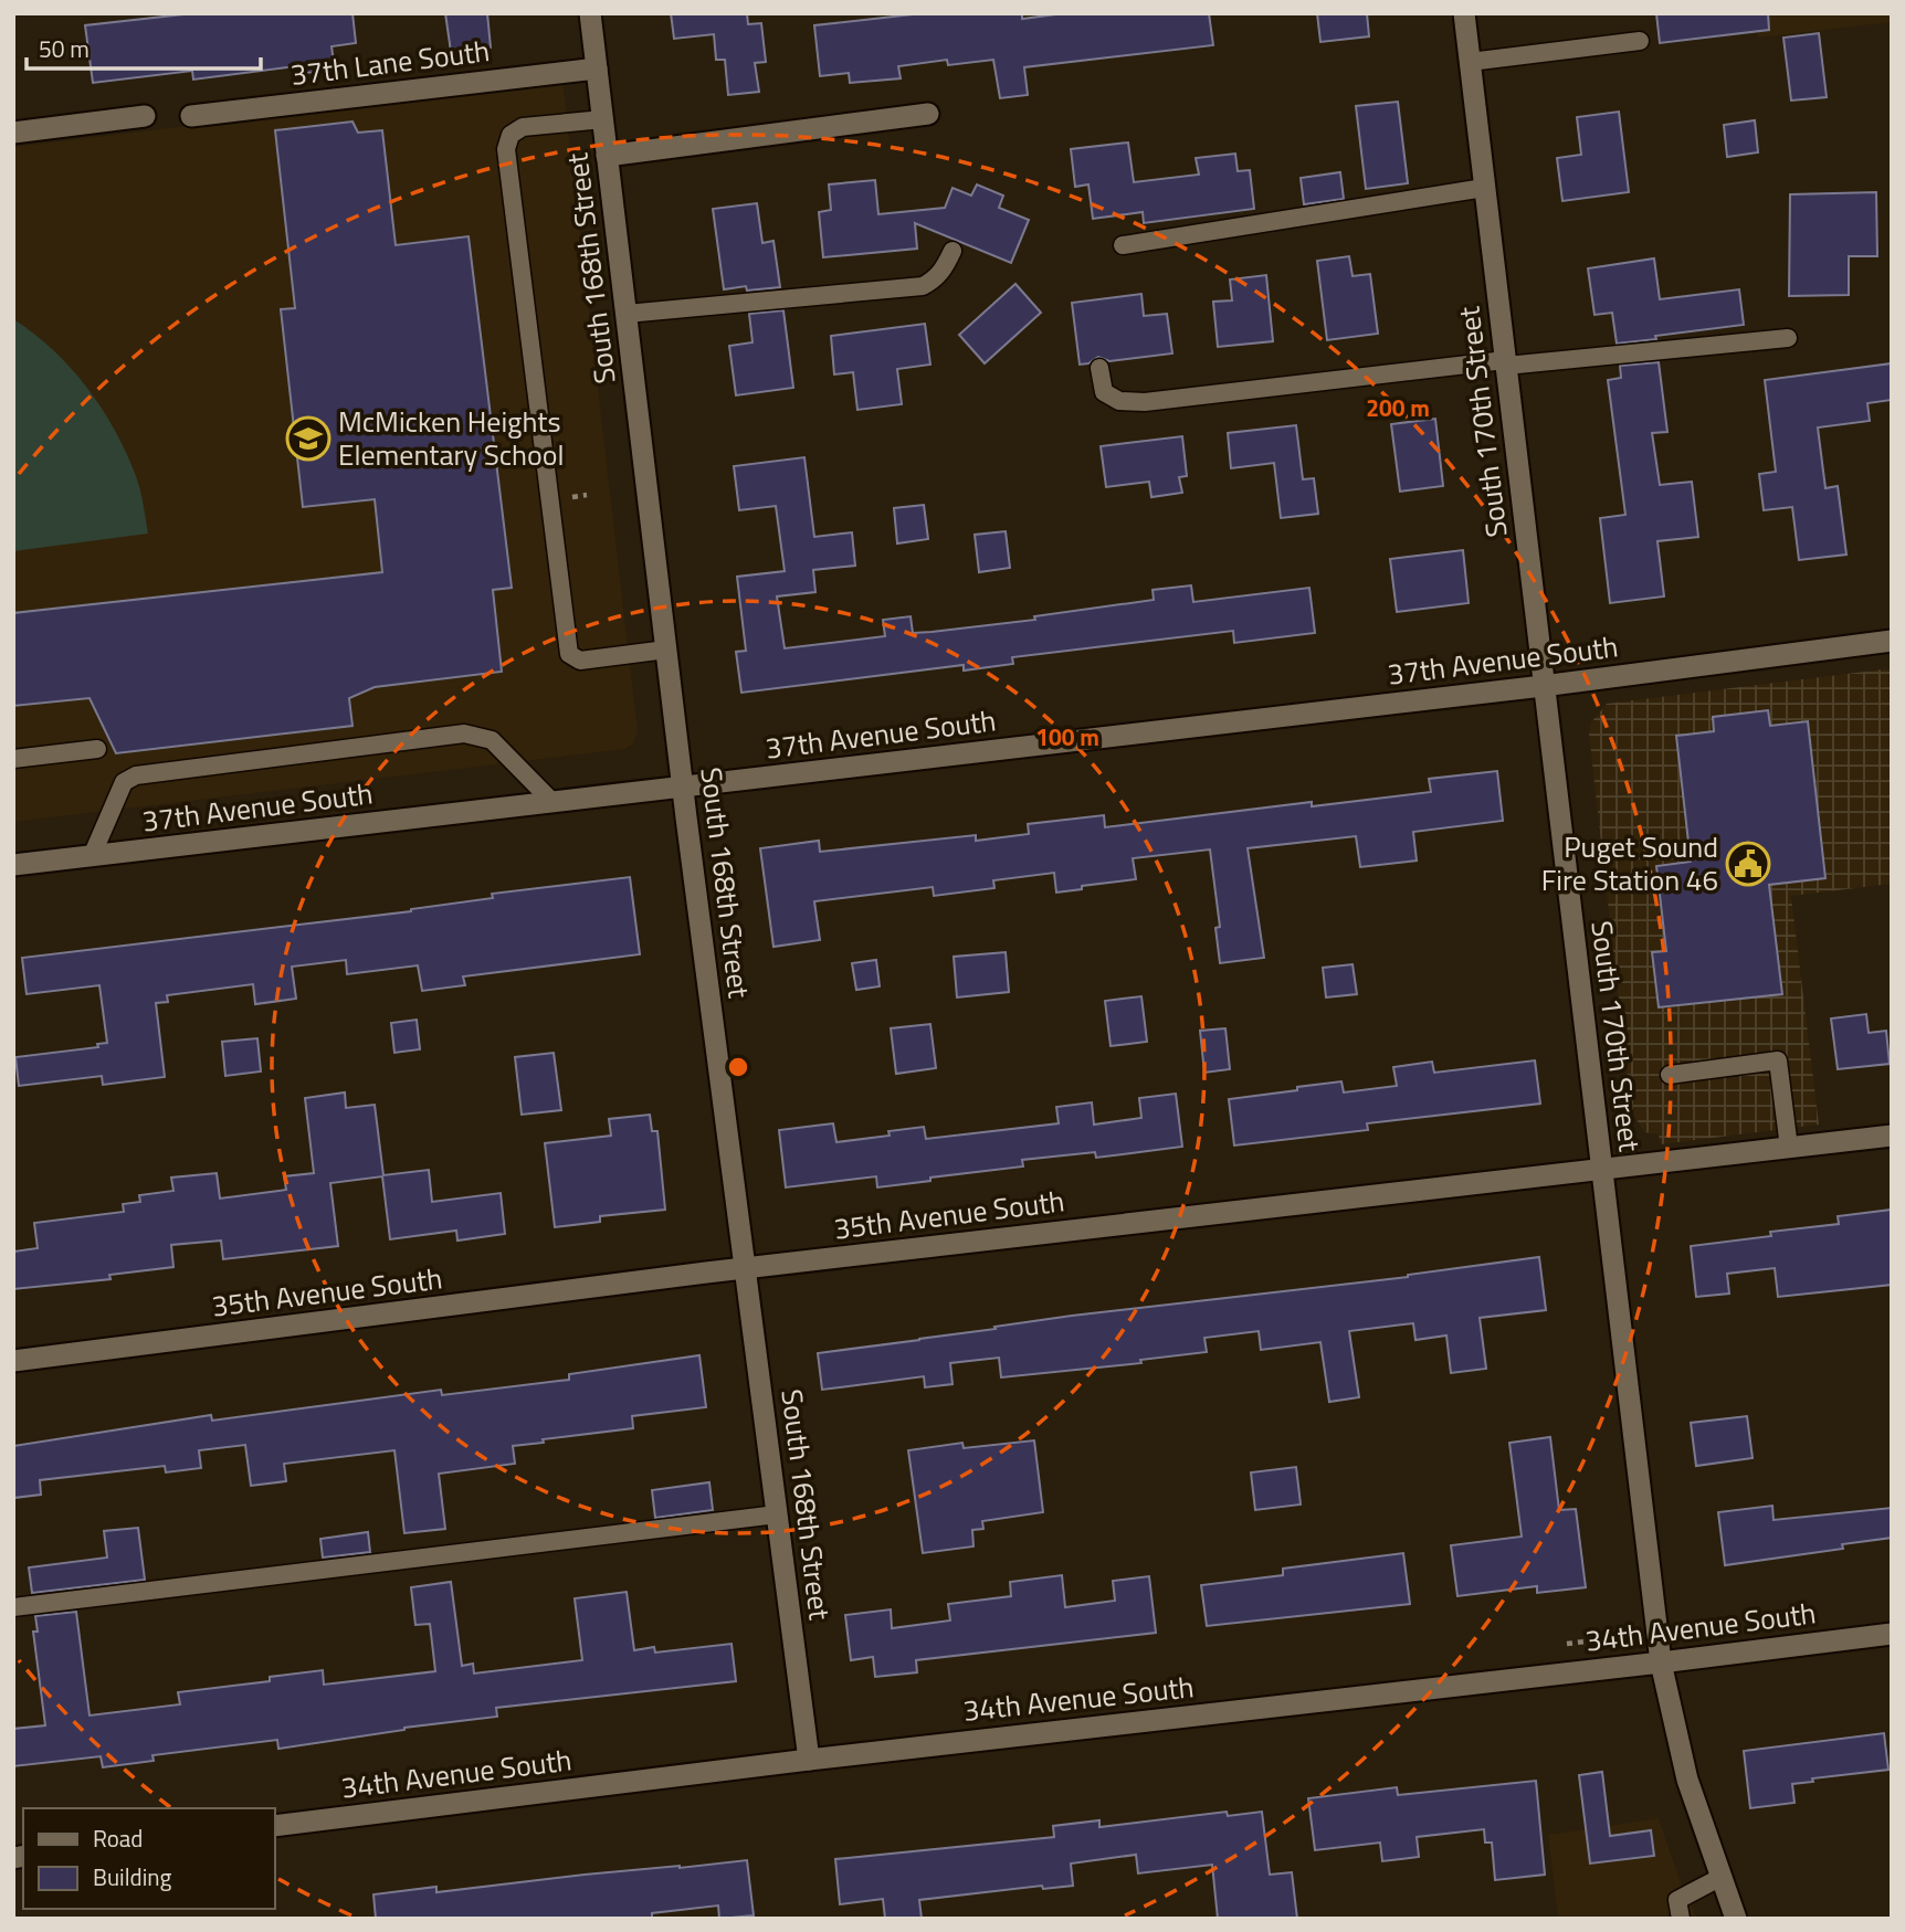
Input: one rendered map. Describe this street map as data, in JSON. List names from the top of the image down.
{
  "streets": {
    "street": [
      "37th Lane South",
      "South 168th Street",
      "South 170th Street",
      "37th Avenue South",
      "35th Avenue South",
      "34th Avenue South"
    ]
  },
  "crossings": [
    ["37th Lane South", "South 168th Street"],
    ["South 168th Street", "37th Avenue South"],
    ["South 168th Street", "35th Avenue South"],
    ["South 168th Street", "34th Avenue South"],
    ["South 170th Street", "37th Avenue South"],
    ["South 170th Street", "35th Avenue South"],
    ["South 170th Street", "34th Avenue South"]
  ],
  "places": {
    "school or university": ["McMicken Heights Elementary School"],
    "public building": ["Puget Sound Fire Station 46"]
  },
  "legend": ["Road", "Building"],
  "scale_bar": "50 m",
  "rings": ["200 m", "100 m"]
}
